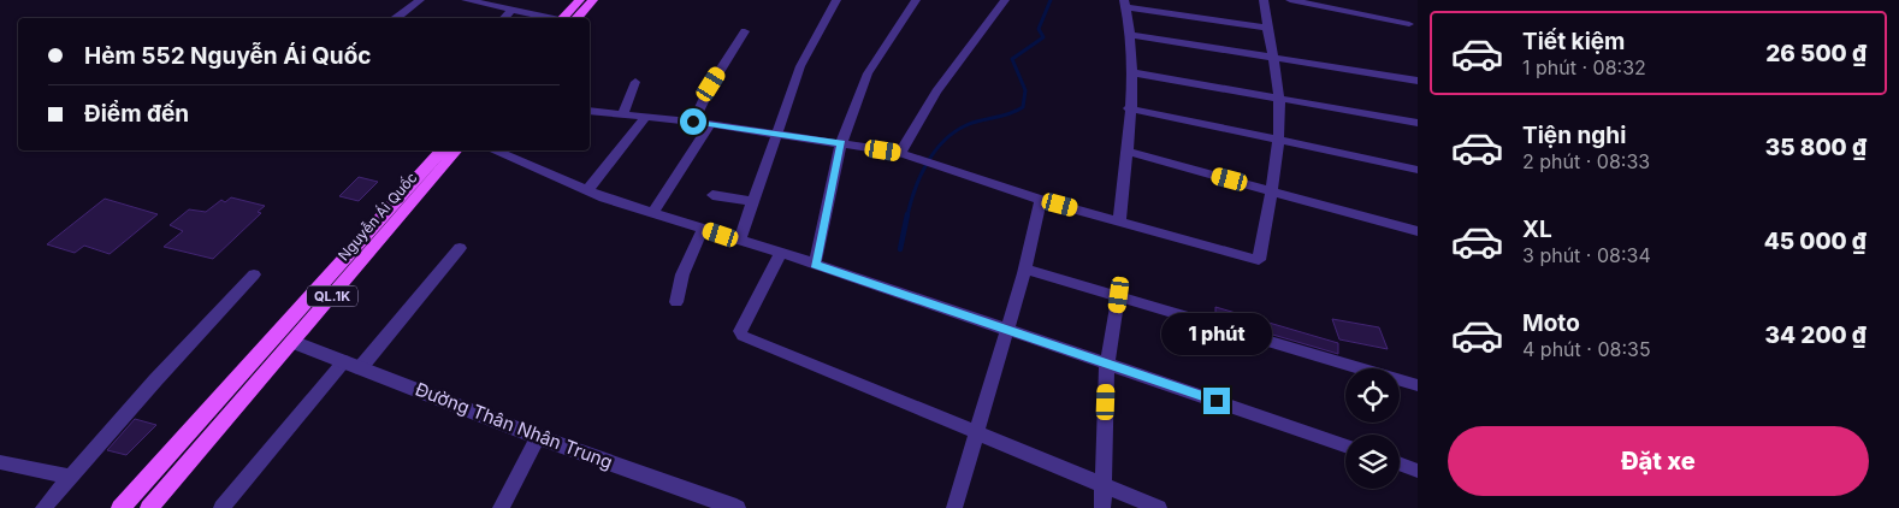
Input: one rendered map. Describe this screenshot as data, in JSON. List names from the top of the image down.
{
  "streets": {
    "main road": ["Nguyễn Ái Quốc", "QL.1K"],
    "street": ["Đường Thân Nhân Trung"]
  },
  "crossings": [
    ["Nguyễn Ái Quốc", "QL.1K"],
    ["Nguyễn Ái Quốc", "Đường Thân Nhân Trung"]
  ],
  "page": {
    "list": [
      {
        "name": "Tiết kiệm",
        "note": "1 phút · 08:32",
        "value": "26 500 ₫"
      },
      {
        "name": "Tiện nghi",
        "note": "2 phút · 08:33",
        "value": "35 800 ₫"
      },
      {
        "name": "XL",
        "note": "3 phút · 08:34",
        "value": "45 000 ₫"
      },
      {
        "name": "Moto",
        "note": "4 phút · 08:35",
        "value": "34 200 ₫"
      }
    ],
    "banner": ["Hẻm 552 Nguyễn Ái Quốc", "Điểm đến"],
    "bubble": "1 phút",
    "buttons": "Đặt xe"
  }
}
